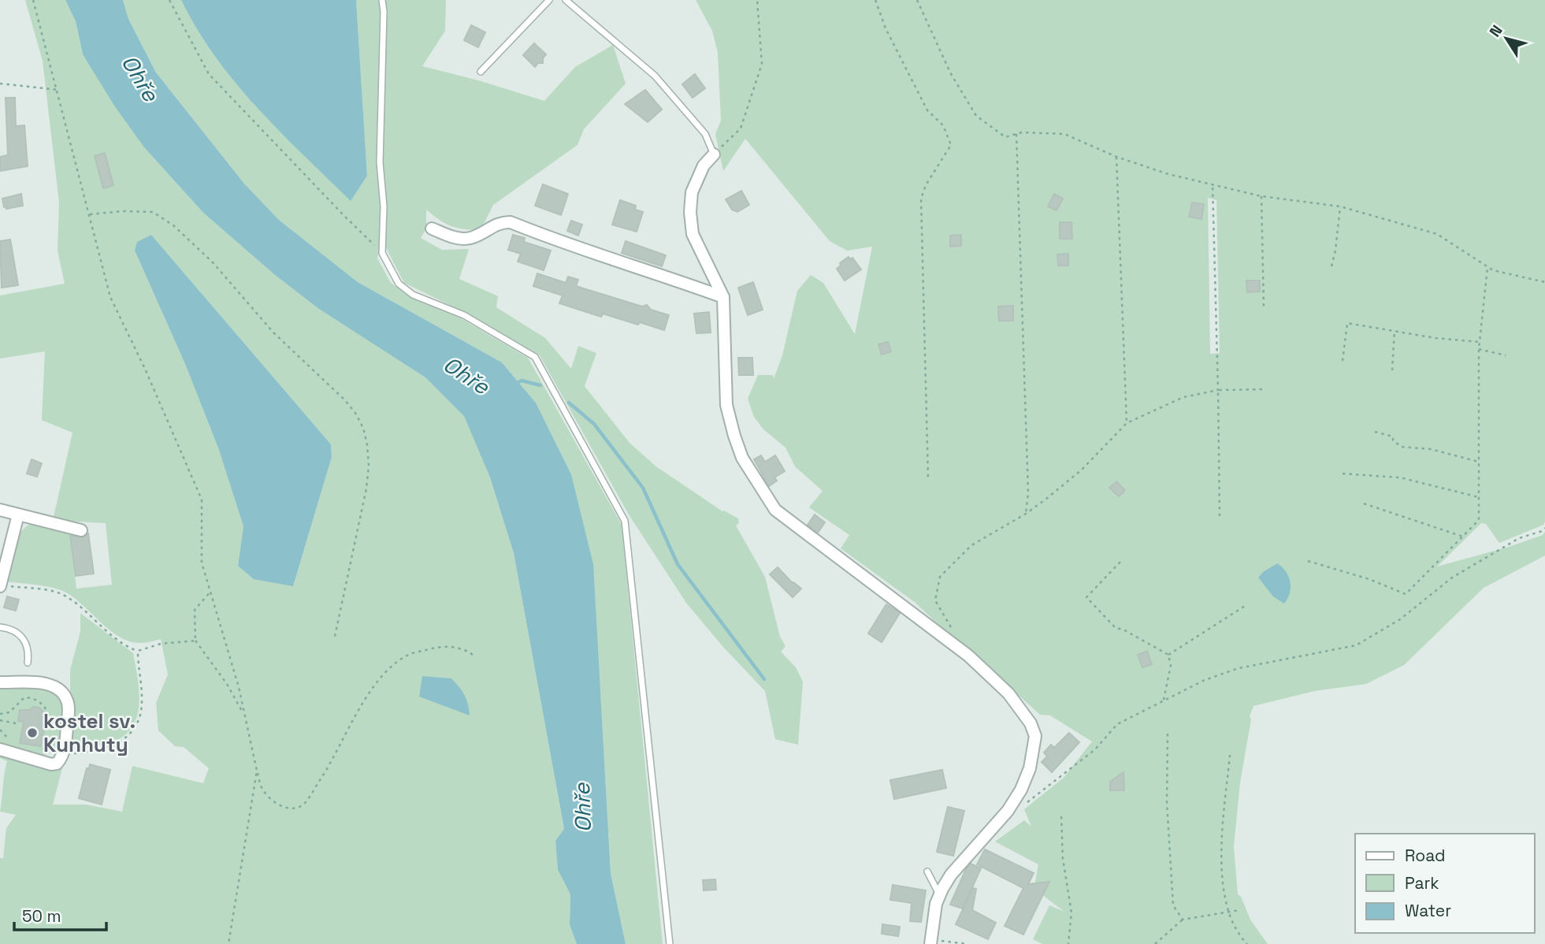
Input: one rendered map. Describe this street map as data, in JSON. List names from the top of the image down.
{
  "water": ["Ohře"],
  "places": ["kostel sv. Kunhuty"],
  "legend": ["Road", "Park", "Water"],
  "scale_bar": "50 m",
  "north": "top left"
}
